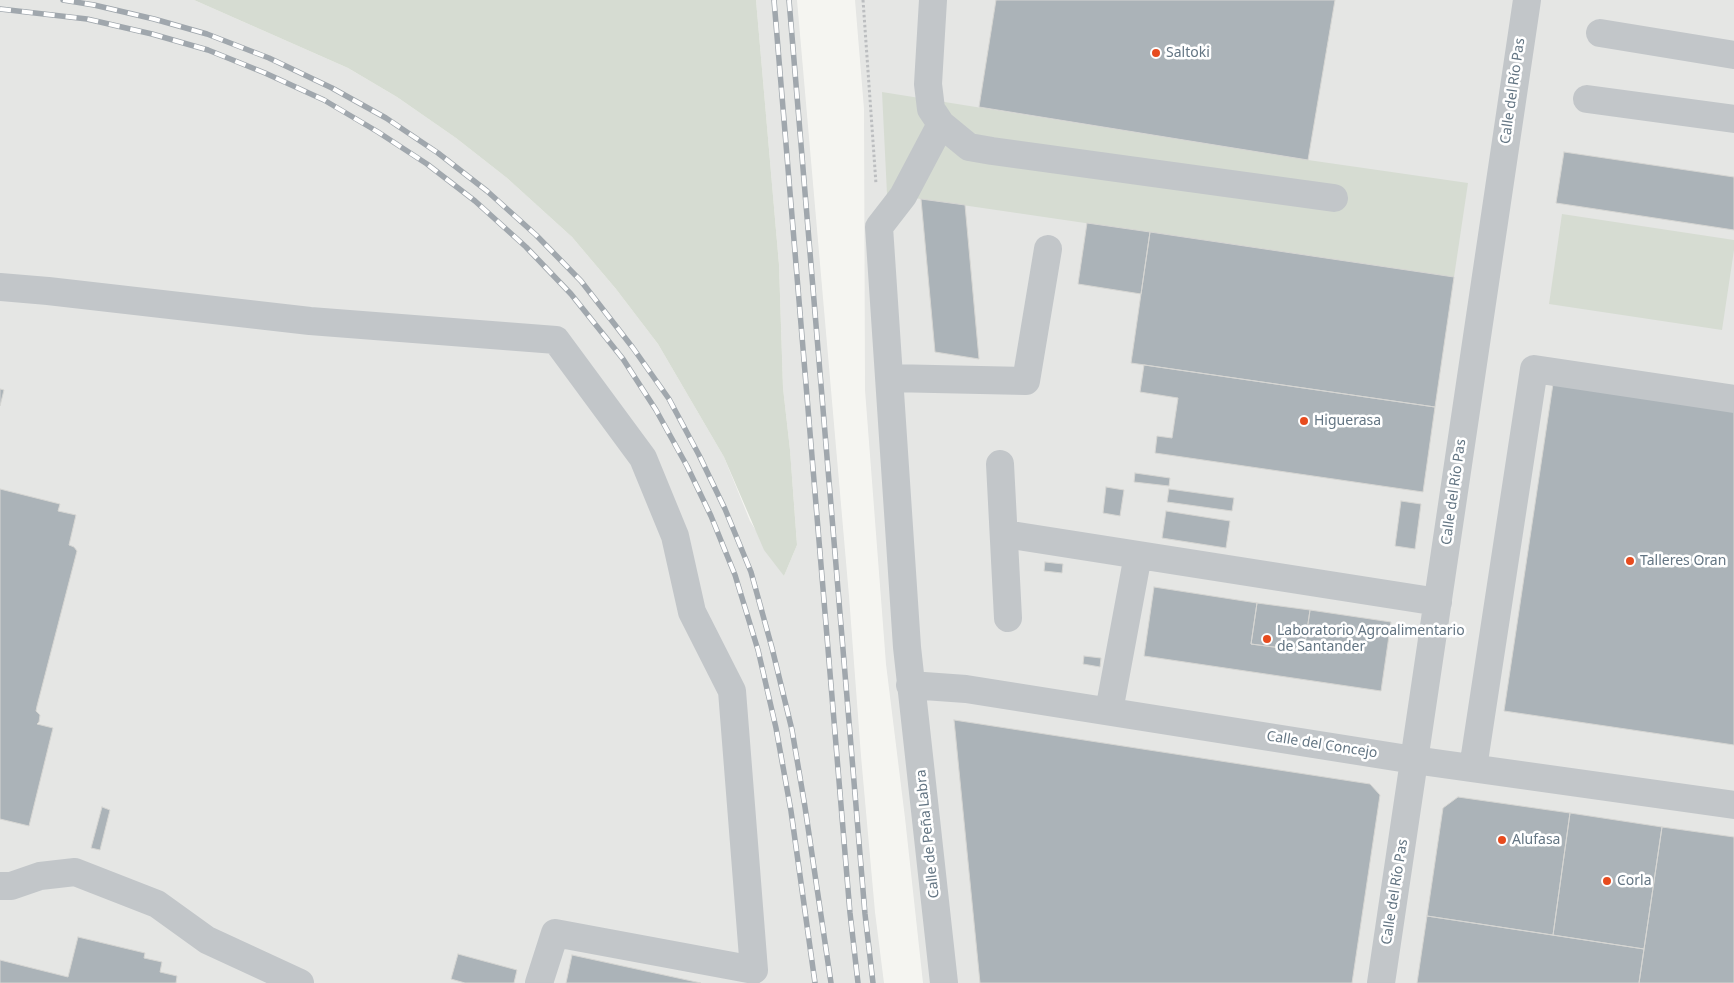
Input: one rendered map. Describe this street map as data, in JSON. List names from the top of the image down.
{
  "streets": {
    "street": ["Calle del Río Pas", "Calle del Concejo", "Calle de Peña Labra"]
  },
  "crossings": [
    ["Calle del Río Pas", "Calle del Concejo"],
    ["Calle del Concejo", "Calle de Peña Labra"]
  ],
  "places": [
    "Saltoki",
    "Higuerasa",
    "Talleres Oran",
    "Laboratorio Agroalimentario de Santander",
    "Alufasa",
    "Corla"
  ]
}
